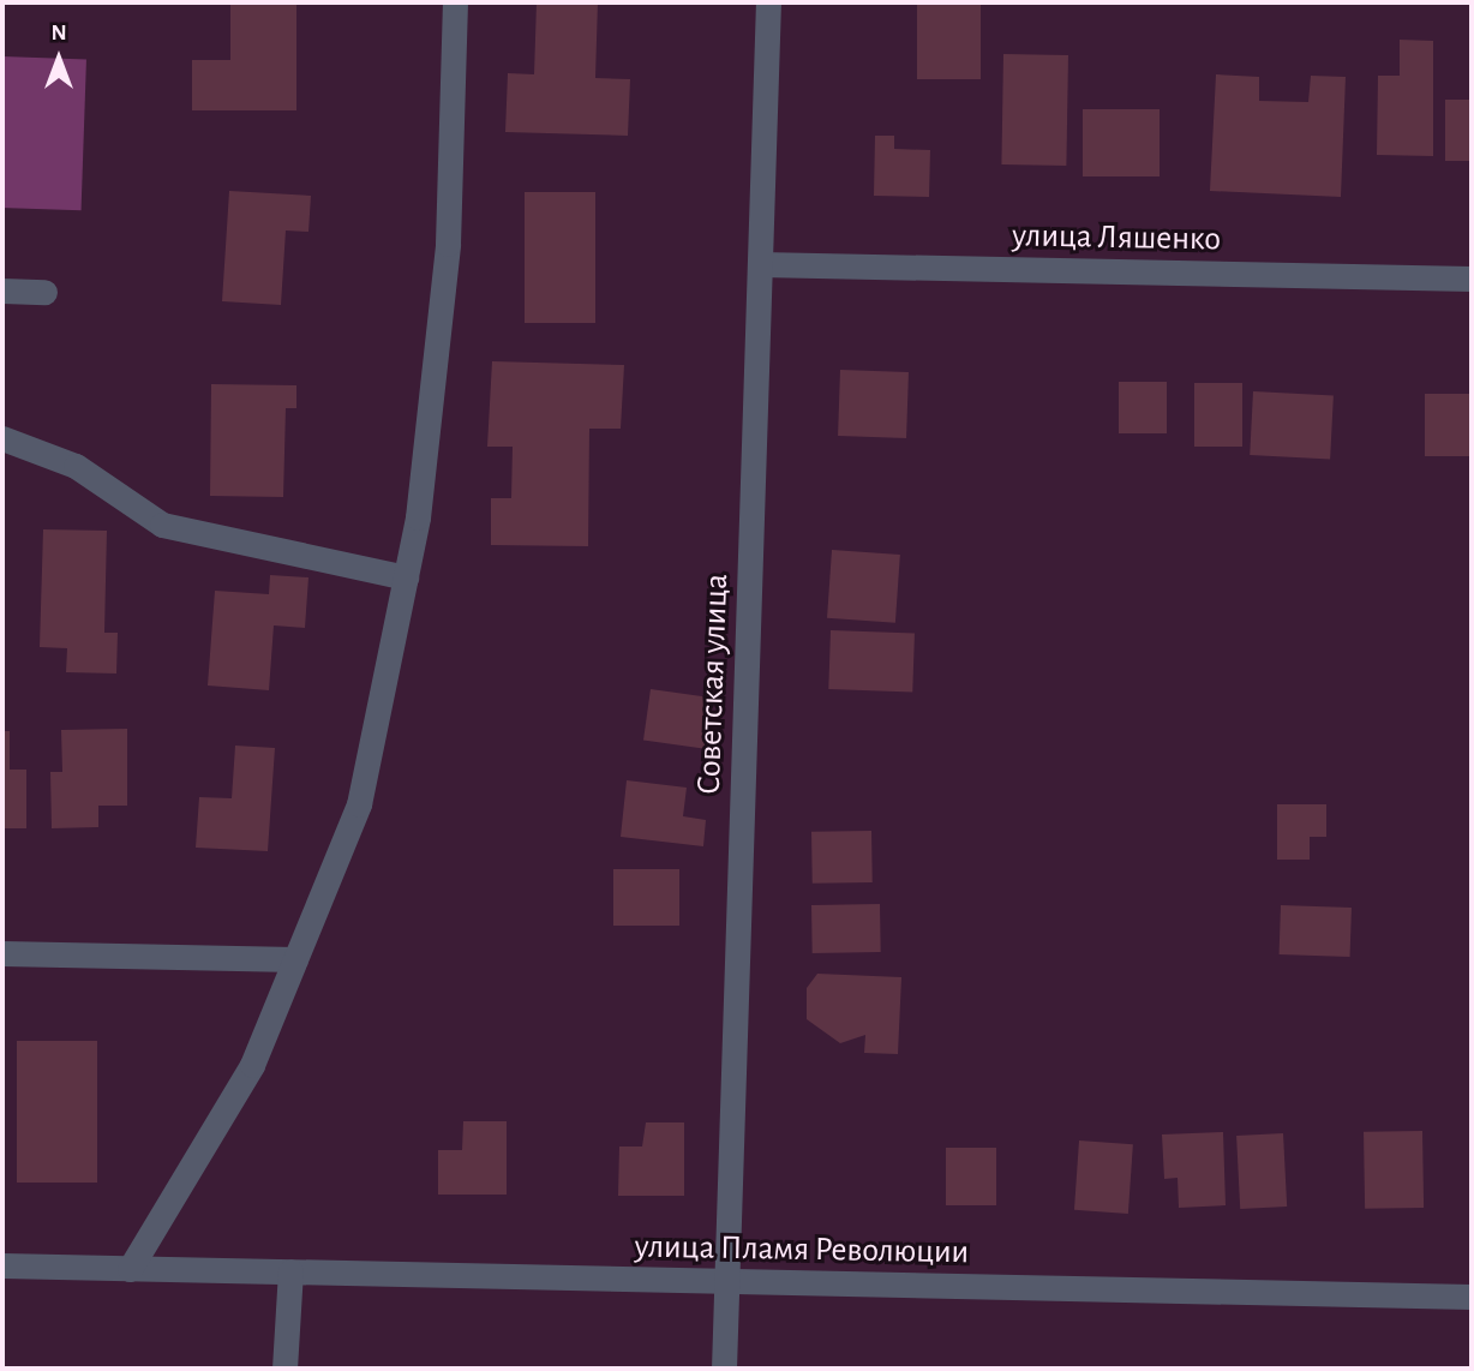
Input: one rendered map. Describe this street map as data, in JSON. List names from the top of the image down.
{
  "streets": {
    "street": ["улица Ляшенко", "Советская улица", "улица Пламя Революции"]
  },
  "crossings": [
    ["улица Ляшенко", "Советская улица"],
    ["Советская улица", "улица Пламя Революции"]
  ],
  "north": "top"
}
